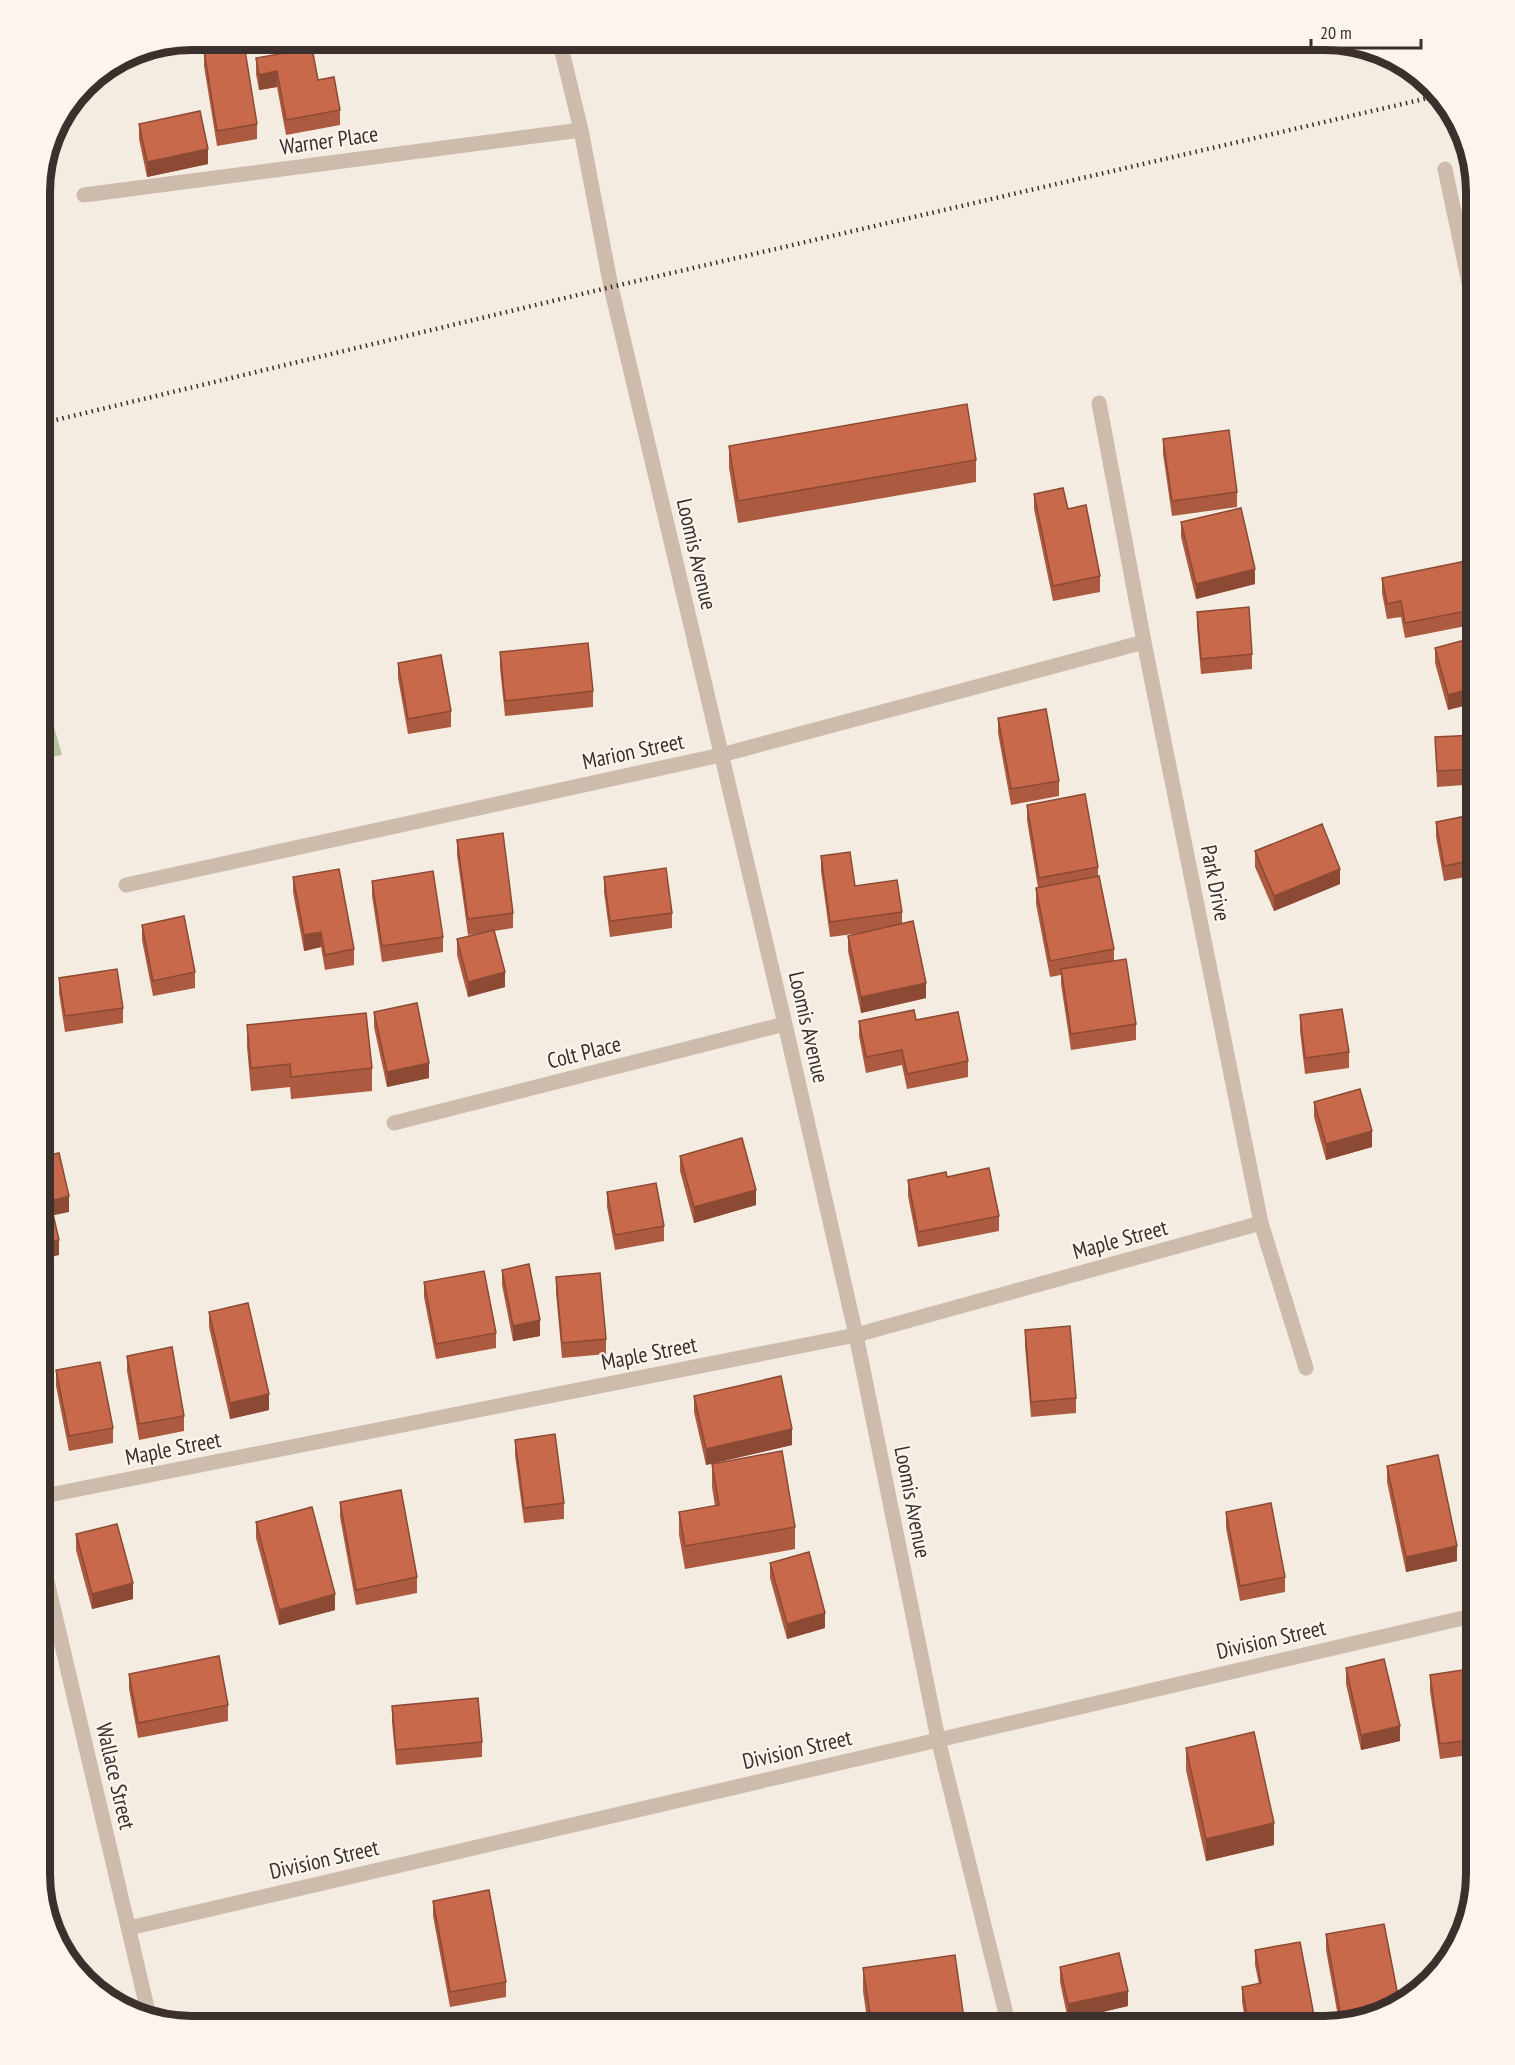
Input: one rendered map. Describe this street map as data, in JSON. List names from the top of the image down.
{
  "streets": {
    "street": [
      "Warner Place",
      "Loomis Avenue",
      "Marion Street",
      "Park Drive",
      "Colt Place",
      "Maple Street",
      "Division Street",
      "Wallace Street"
    ]
  },
  "crossings": [
    ["Warner Place", "Loomis Avenue"],
    ["Loomis Avenue", "Marion Street"],
    ["Loomis Avenue", "Colt Place"],
    ["Loomis Avenue", "Maple Street"],
    ["Loomis Avenue", "Division Street"],
    ["Marion Street", "Park Drive"],
    ["Park Drive", "Maple Street"],
    ["Division Street", "Wallace Street"]
  ],
  "scale_bar": "20 m"
}
